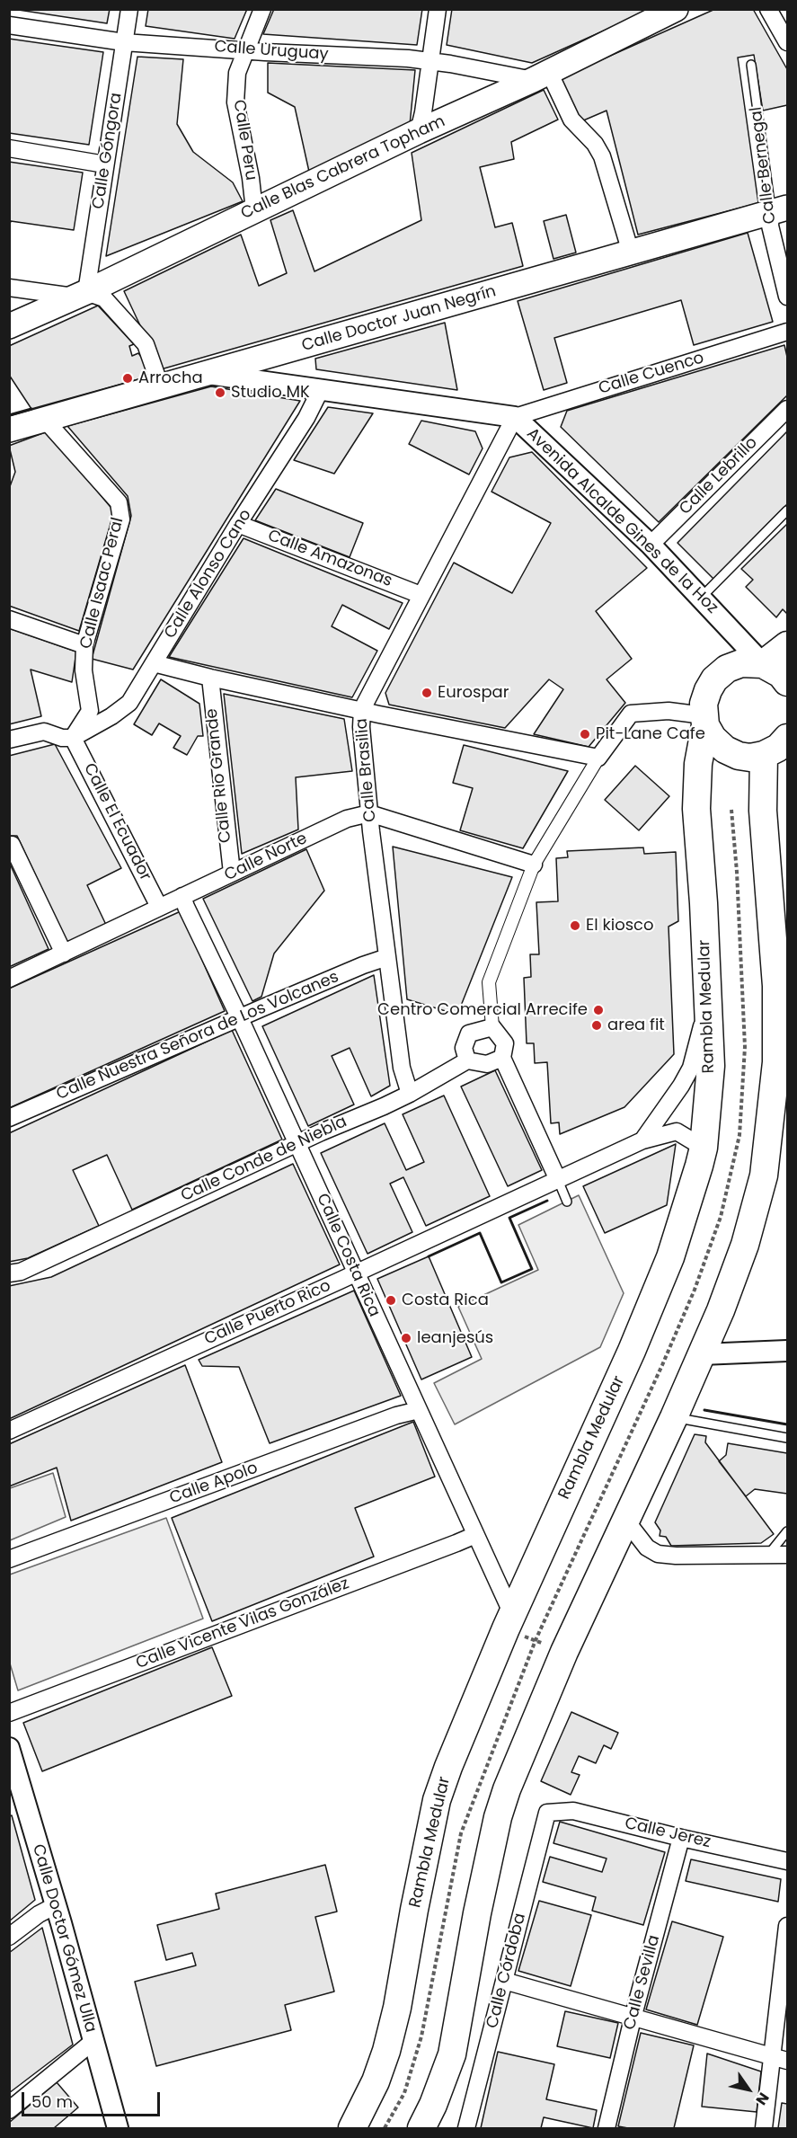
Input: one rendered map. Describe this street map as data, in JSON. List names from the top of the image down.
{
  "streets": {
    "main road": ["Calle Blas Cabrera Topham", "Calle Doctor Juan Negrín", "Rambla Medular"],
    "street": [
      "Calle Uruguay",
      "Calle Peru",
      "Calle Góngora",
      "Calle Bernegal",
      "Calle Cuenco",
      "Calle Lebrillo",
      "Avenida Alcalde Gines de la Hoz",
      "Calle Amazonas",
      "Calle Alonso Cano",
      "Calle Isaac Peral",
      "Calle Brasilia",
      "Calle Rio Grande",
      "Calle El Ecuador",
      "Calle Norte",
      "Calle Nuestra Señora de Los Volcanes",
      "Calle Conde de Niebla",
      "Calle Costa Rica",
      "Calle Puerto Rico",
      "Calle Apolo",
      "Calle Vicente Vilas González",
      "Calle Jerez",
      "Calle Doctor Gómez Ulla",
      "Calle Córdoba",
      "Calle Sevilla"
    ]
  },
  "crossings": [
    ["Calle Uruguay", "Calle Peru"],
    ["Calle Uruguay", "Calle Góngora"],
    ["Calle Uruguay", "Calle Blas Cabrera Topham"],
    ["Calle Peru", "Calle Blas Cabrera Topham"],
    ["Calle Góngora", "Calle Blas Cabrera Topham"],
    ["Calle Bernegal", "Calle Doctor Juan Negrín"],
    ["Calle Doctor Juan Negrín", "Avenida Alcalde Gines de la Hoz"],
    ["Calle Doctor Juan Negrín", "Calle Isaac Peral"],
    ["Calle Cuenco", "Avenida Alcalde Gines de la Hoz"],
    ["Calle Cuenco", "Calle Brasilia"],
    ["Calle Lebrillo", "Avenida Alcalde Gines de la Hoz"],
    ["Avenida Alcalde Gines de la Hoz", "Calle Alonso Cano"],
    ["Avenida Alcalde Gines de la Hoz", "Calle Brasilia"],
    ["Avenida Alcalde Gines de la Hoz", "Rambla Medular"],
    ["Calle Amazonas", "Calle Alonso Cano"],
    ["Calle Amazonas", "Calle Brasilia"],
    ["Calle Alonso Cano", "Calle Isaac Peral"],
    ["Calle Alonso Cano", "Calle El Ecuador"],
    ["Calle Isaac Peral", "Calle El Ecuador"],
    ["Calle Brasilia", "Calle Norte"],
    ["Calle Brasilia", "Calle Nuestra Señora de Los Volcanes"],
    ["Calle Brasilia", "Calle Conde de Niebla"],
    ["Calle Rio Grande", "Calle Norte"],
    ["Calle El Ecuador", "Calle Norte"],
    ["Calle Norte", "Calle Costa Rica"],
    ["Rambla Medular", "Calle Costa Rica"],
    ["Rambla Medular", "Calle Puerto Rico"],
    ["Calle Nuestra Señora de Los Volcanes", "Calle Costa Rica"],
    ["Calle Conde de Niebla", "Calle Costa Rica"],
    ["Calle Costa Rica", "Calle Puerto Rico"],
    ["Calle Costa Rica", "Calle Apolo"],
    ["Calle Costa Rica", "Calle Vicente Vilas González"],
    ["Calle Jerez", "Calle Córdoba"],
    ["Calle Jerez", "Calle Sevilla"]
  ],
  "places": [
    "Arrocha",
    "Studio MK",
    "Eurospar",
    "Pit-Lane Cafe",
    "El kiosco",
    "Centro Comercial Arrecife",
    "area fit",
    "Costa Rica",
    "Ieanjesús"
  ],
  "scale_bar": "50 m",
  "north": "bottom right"
}
